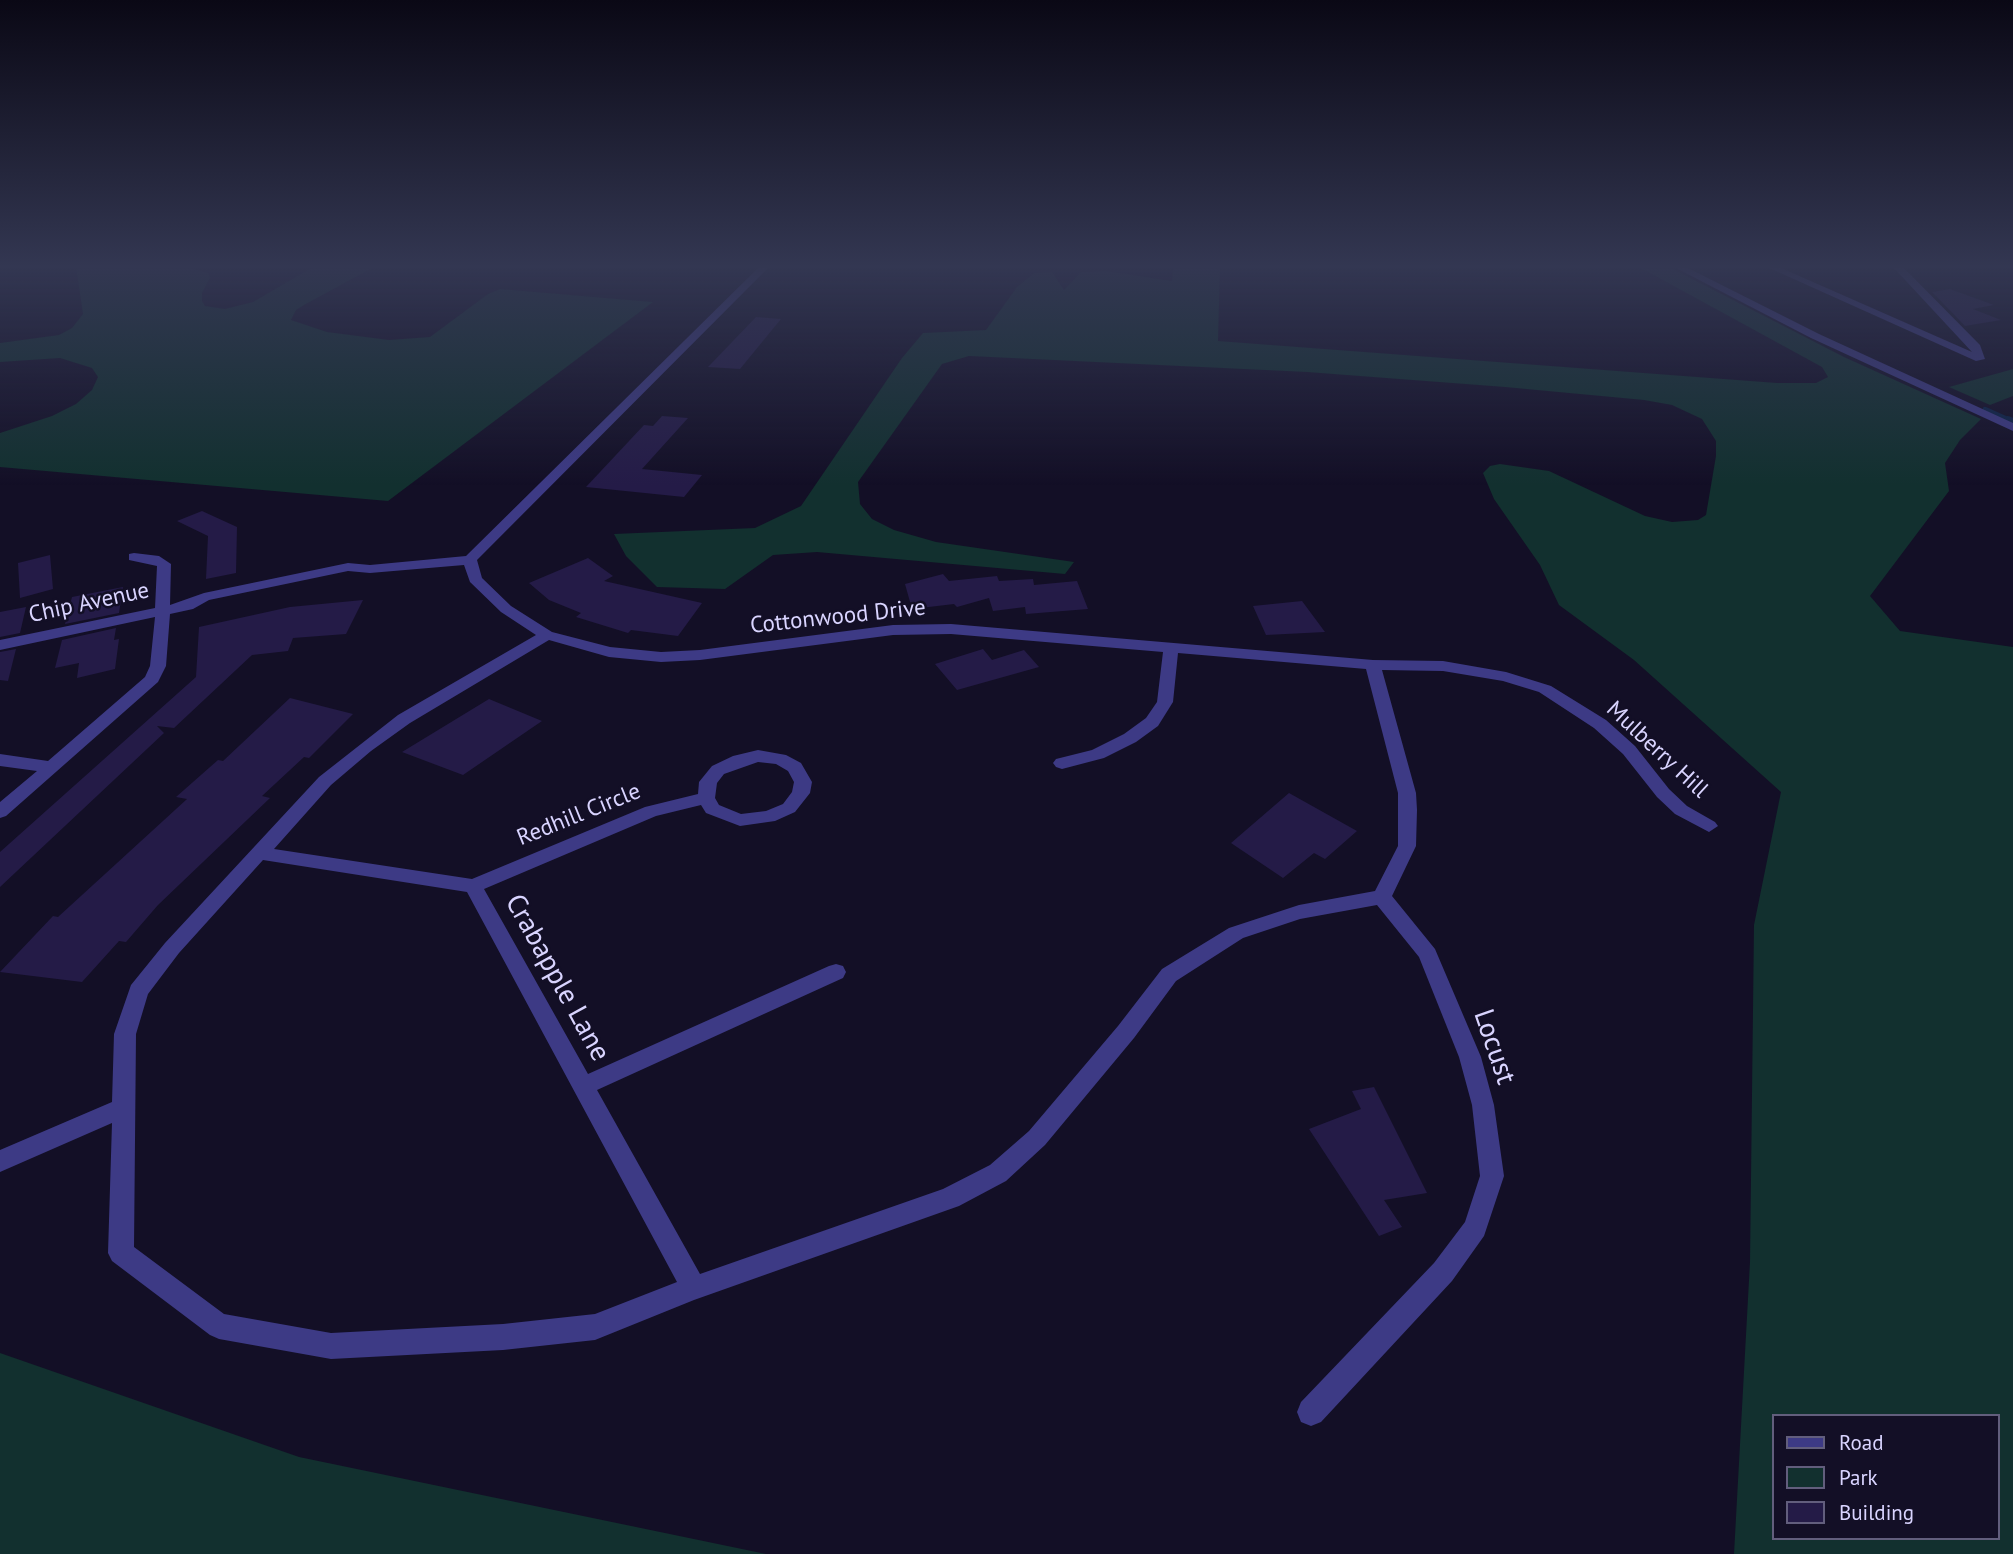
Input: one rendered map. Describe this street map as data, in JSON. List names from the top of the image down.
{
  "streets": {
    "street": [
      "Chip Avenue",
      "Cottonwood Drive",
      "Mulberry Hill",
      "Redhill Circle",
      "Crabapple Lane",
      "Locust"
    ]
  },
  "crossings": [
    ["Chip Avenue", "Cottonwood Drive"],
    ["Cottonwood Drive", "Mulberry Hill"],
    ["Redhill Circle", "Crabapple Lane"]
  ],
  "legend": ["Road", "Park", "Building"]
}
